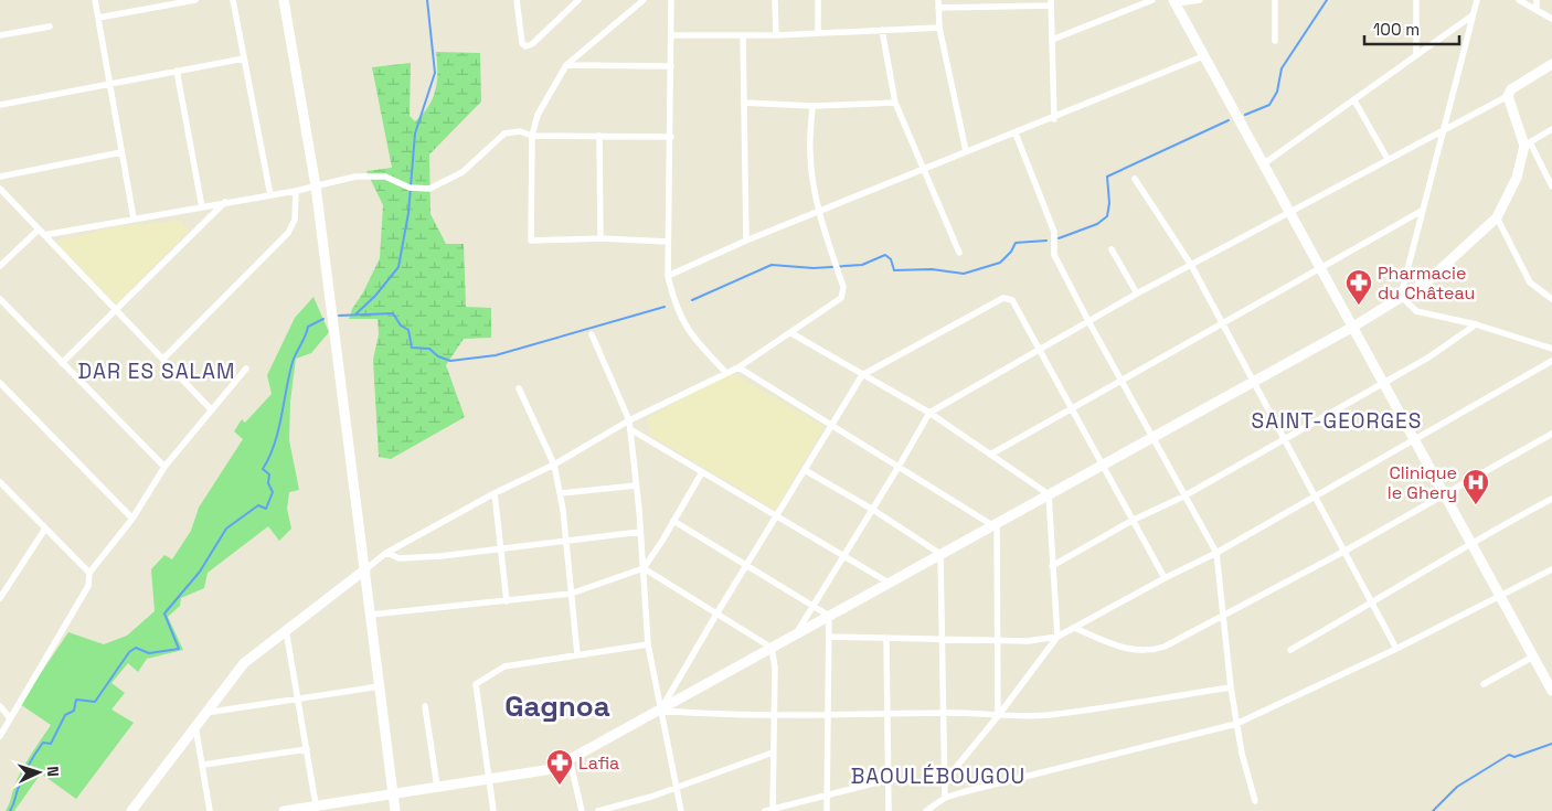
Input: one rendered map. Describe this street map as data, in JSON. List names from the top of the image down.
{
  "districts": [
    "DAR ES SALAM",
    "SAINT-GEORGES",
    "Gagnoa",
    "BAOULÉBOUGOU"
  ],
  "places": {
    "pharmacy": ["Pharmacie du Château", "Lafia"],
    "hospital": ["Clinique le Ghery"]
  },
  "scale_bar": "100 m",
  "north": "right"
}
